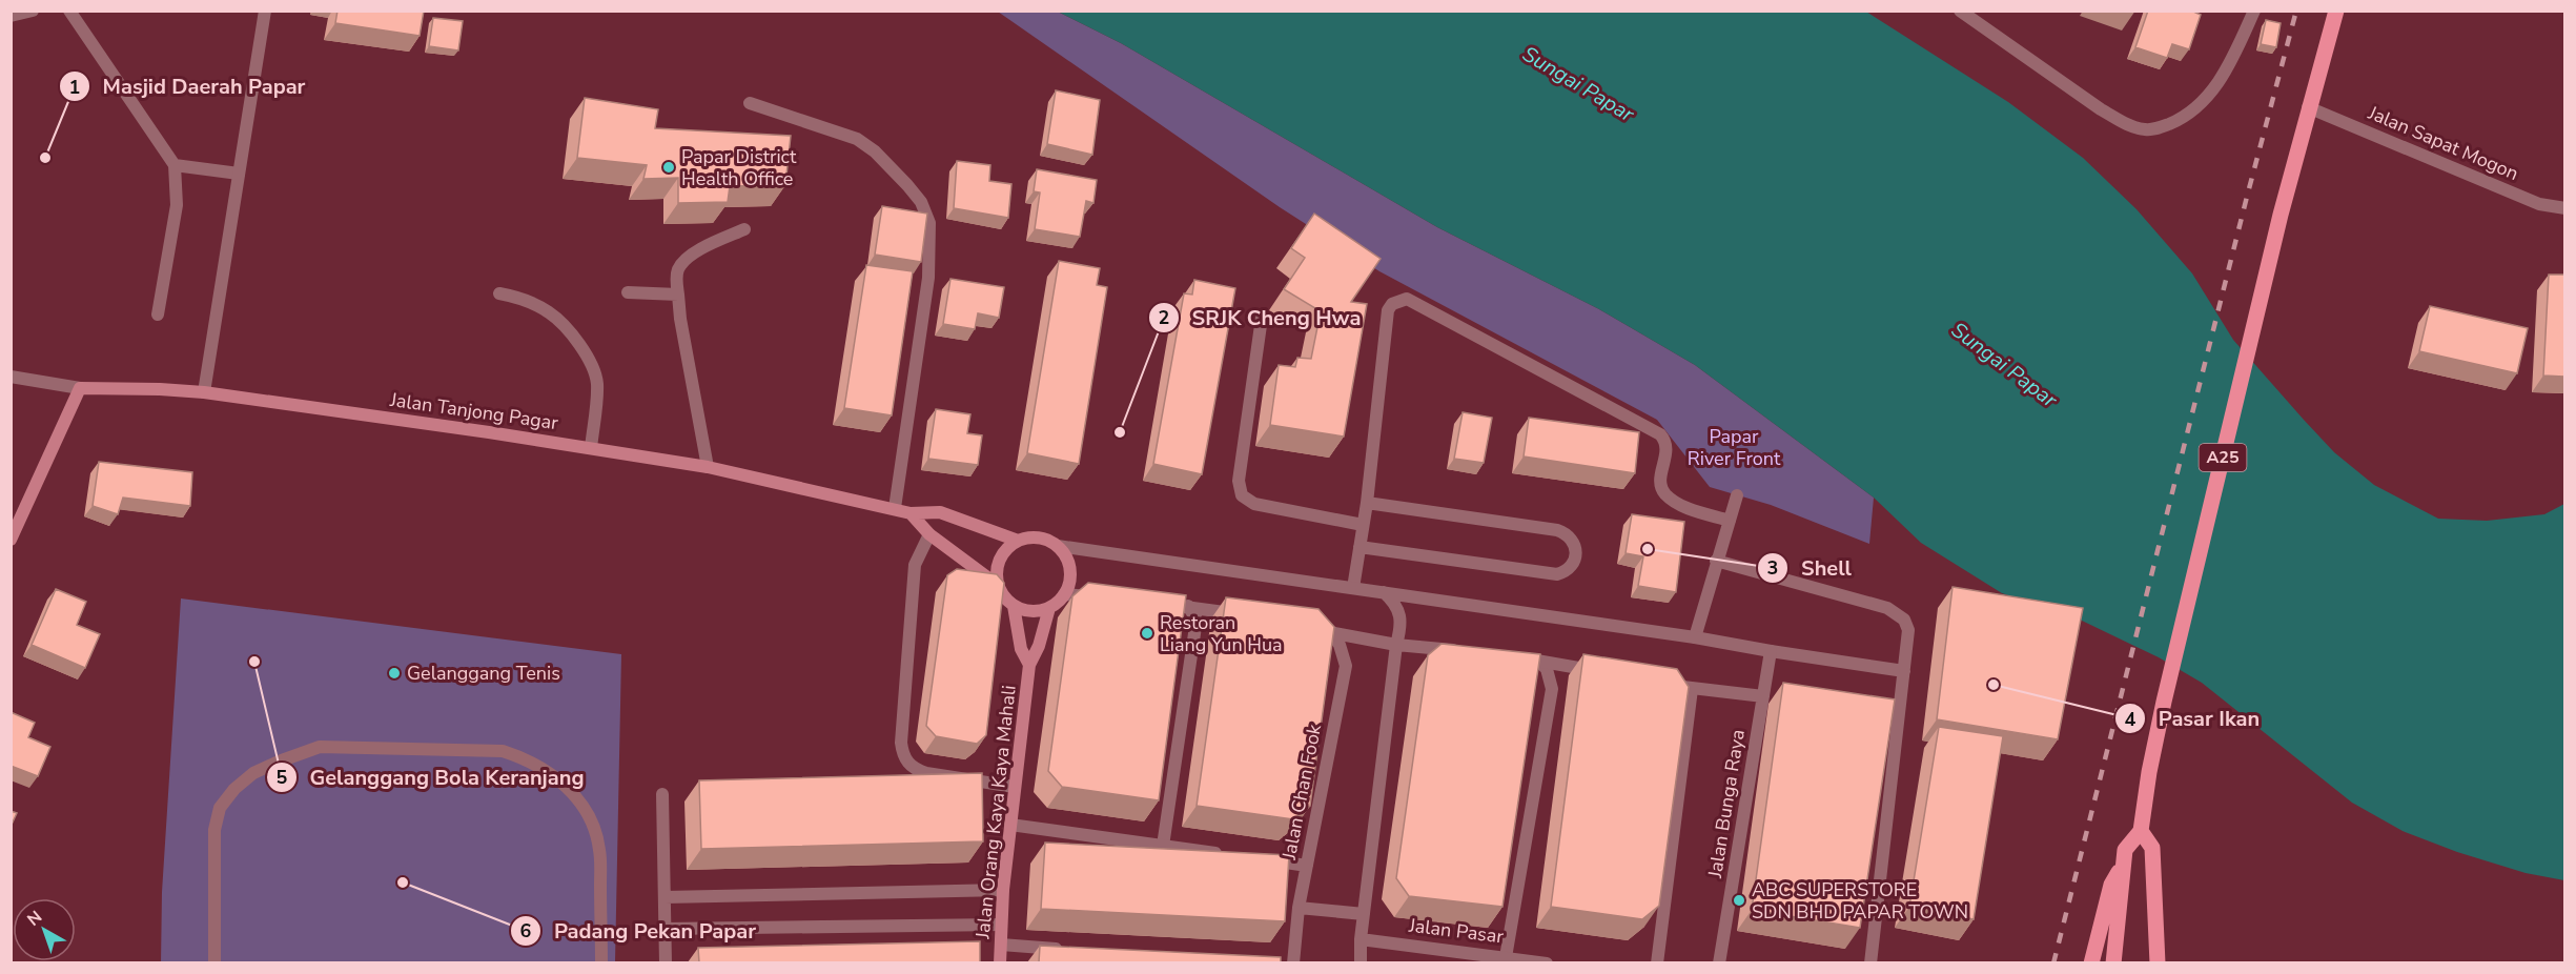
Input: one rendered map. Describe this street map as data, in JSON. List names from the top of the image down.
{
  "streets": {
    "main road": ["Jalan Tanjong Pagar", "A25", "Jalan Orang Kaya Kaya Mahali"],
    "street": [
      "Jalan Sapat Mogon",
      "Jalan Chan Fook",
      "Jalan Bunga Raya",
      "Jalan Pasar"
    ]
  },
  "crossings": [
    ["Jalan Sapat Mogon", "A25"],
    ["Jalan Tanjong Pagar", "Jalan Orang Kaya Kaya Mahali"]
  ],
  "water": ["Sungai Papar"],
  "parks": ["Papar River Front"],
  "places": [
    "Masjid Daerah Papar",
    "Papar District Health Office",
    "SRJK Cheng Hwa",
    "Shell",
    "Restoran Liang Yun Hua",
    "Gelanggang Bola Keranjang",
    "Gelanggang Tenis",
    "Pasar Ikan",
    "Padang Pekan Papar",
    "ABC SUPERSTORE SDN BHD PAPAR TOWN"
  ],
  "north": "top left"
}
